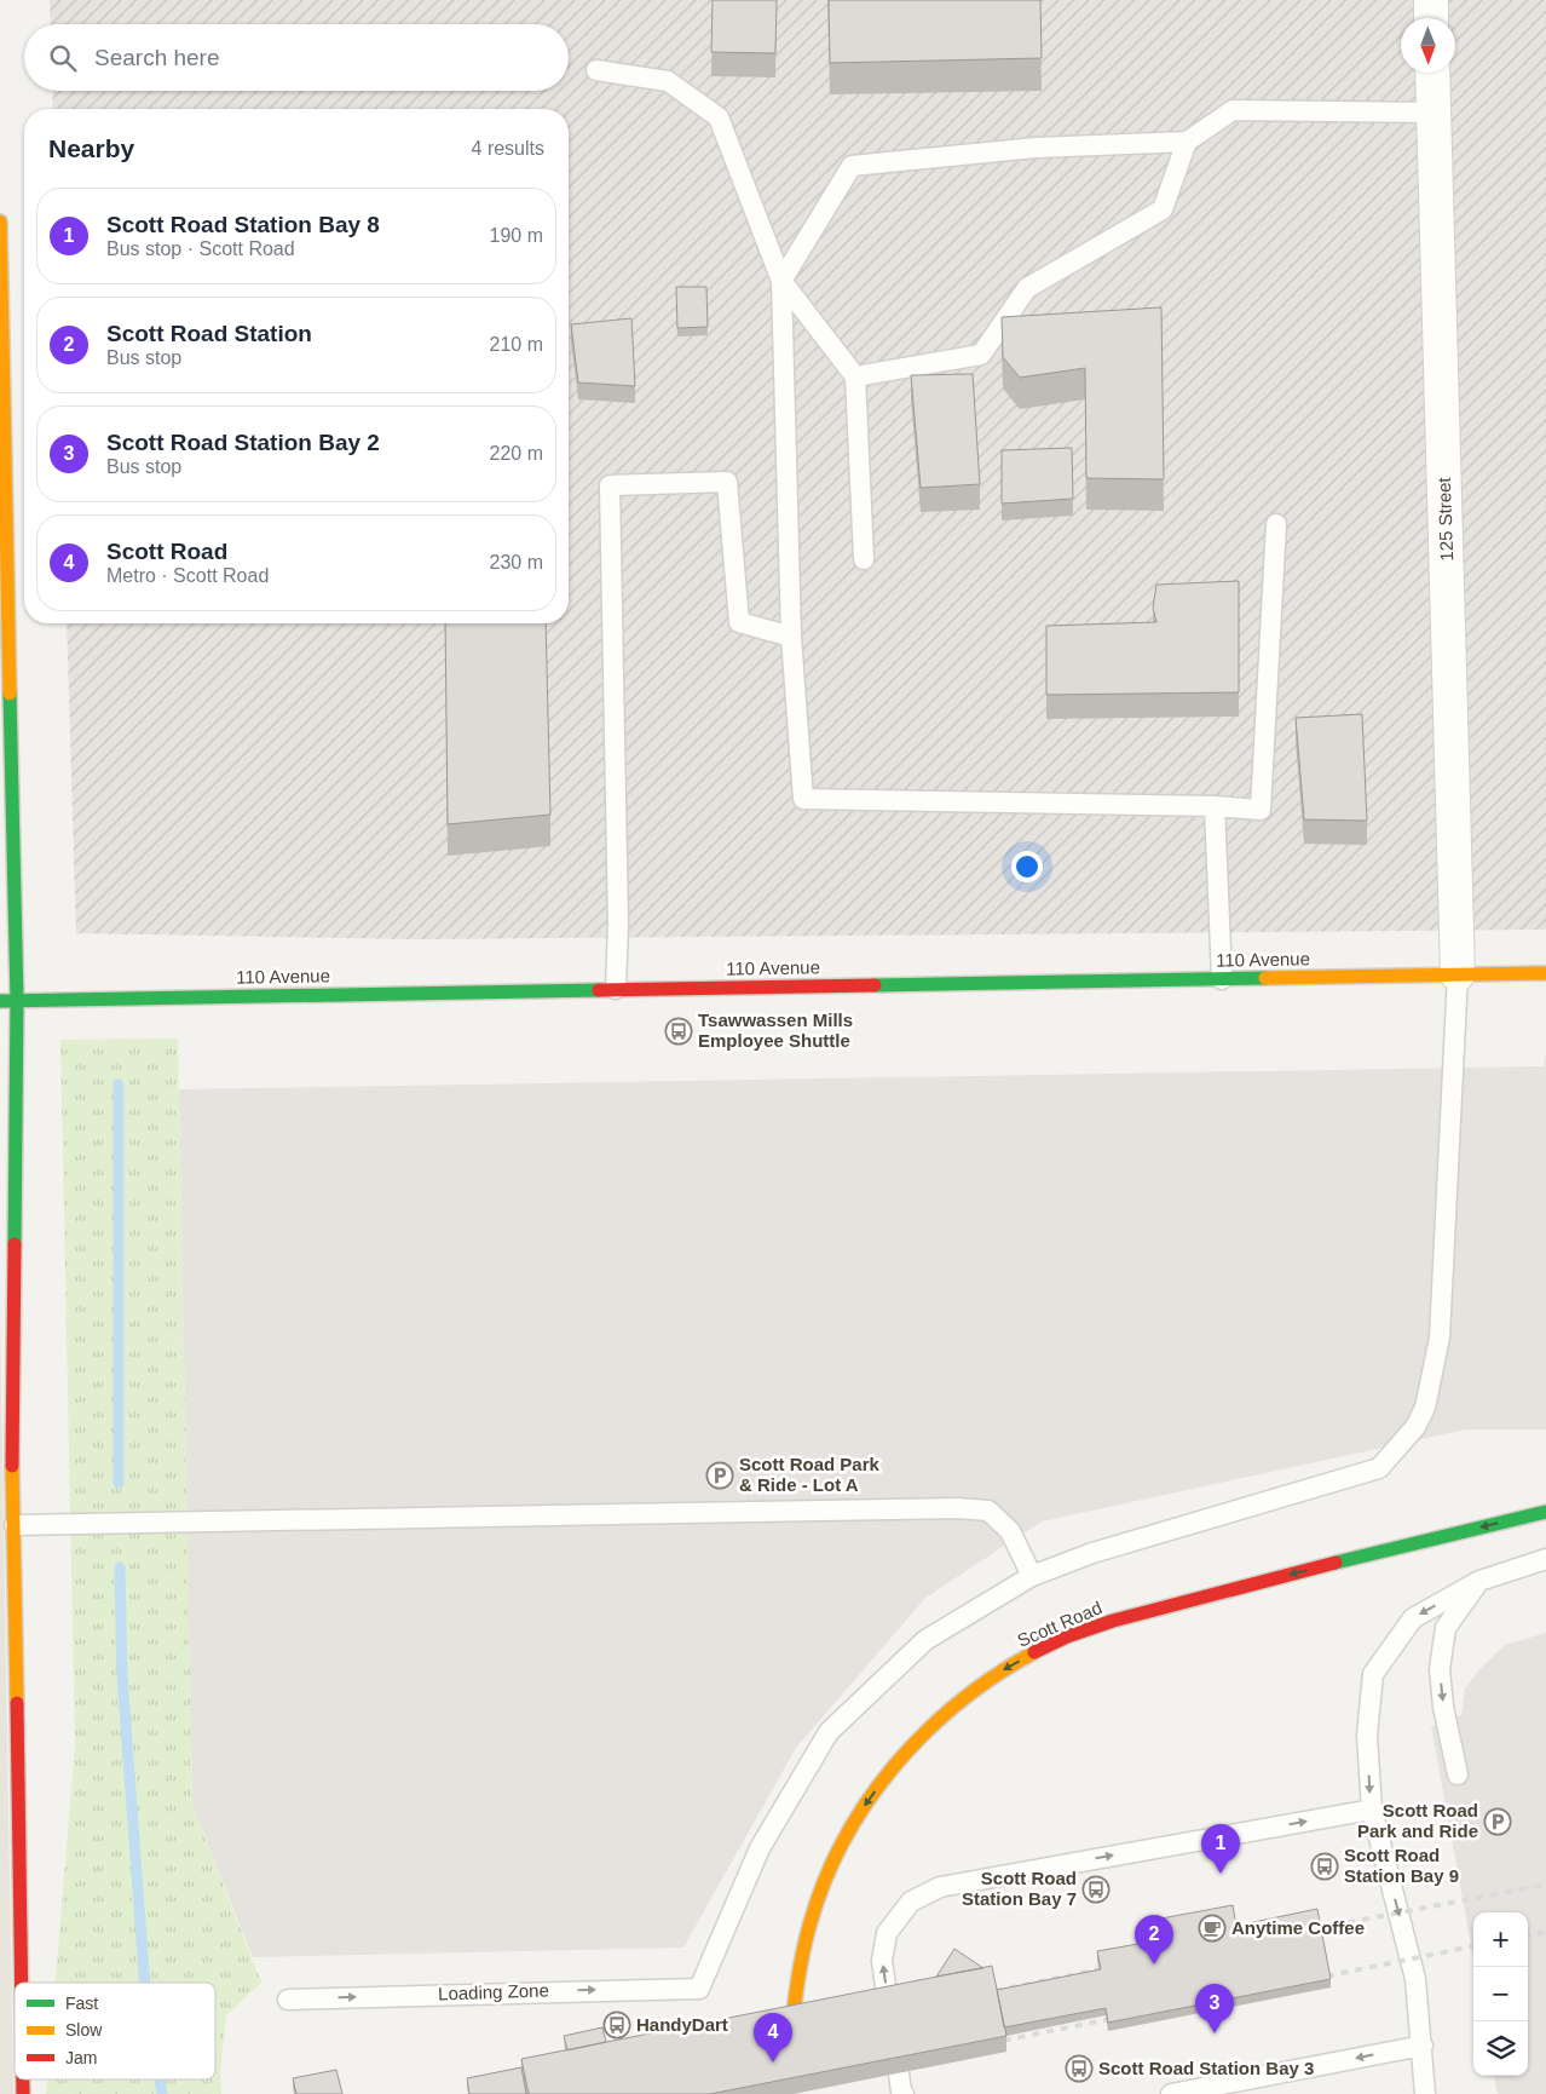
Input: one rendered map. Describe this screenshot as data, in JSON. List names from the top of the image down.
{
  "streets": {
    "main road": ["110 Avenue", "Scott Road"],
    "street": ["125 Street"],
    "lane": ["Loading Zone"]
  },
  "crossings": [
    ["125 Street", "110 Avenue"]
  ],
  "one_way": ["Scott Road", "Loading Zone"],
  "places": {
    "bus stop": [
      "Tsawwassen Mills Employee Shuttle",
      "Scott Road Station Bay 9",
      "Scott Road Station Bay 7",
      "HandyDart",
      "Scott Road Station Bay 3"
    ],
    "parking": ["Scott Road Park & Ride - Lot A", "Scott Road Park and Ride"],
    "cafe": ["Anytime Coffee"]
  },
  "legend": ["Fast", "Slow", "Jam"],
  "north": "bottom",
  "page": {
    "search": "Search here",
    "heading": ["Nearby", "4 results"],
    "list": [
      {
        "mark": "1",
        "name": "Scott Road Station Bay 8",
        "note": "Bus stop · Scott Road",
        "value": "190 m"
      },
      {
        "mark": "2",
        "name": "Scott Road Station",
        "note": "Bus stop",
        "value": "210 m"
      },
      {
        "mark": "3",
        "name": "Scott Road Station Bay 2",
        "note": "Bus stop",
        "value": "220 m"
      },
      {
        "mark": "4",
        "name": "Scott Road",
        "note": "Metro · Scott Road",
        "value": "230 m"
      }
    ],
    "pins": [
      "1",
      "2",
      "3",
      "4"
    ],
    "map_buttons": ["+", "−"]
  }
}
